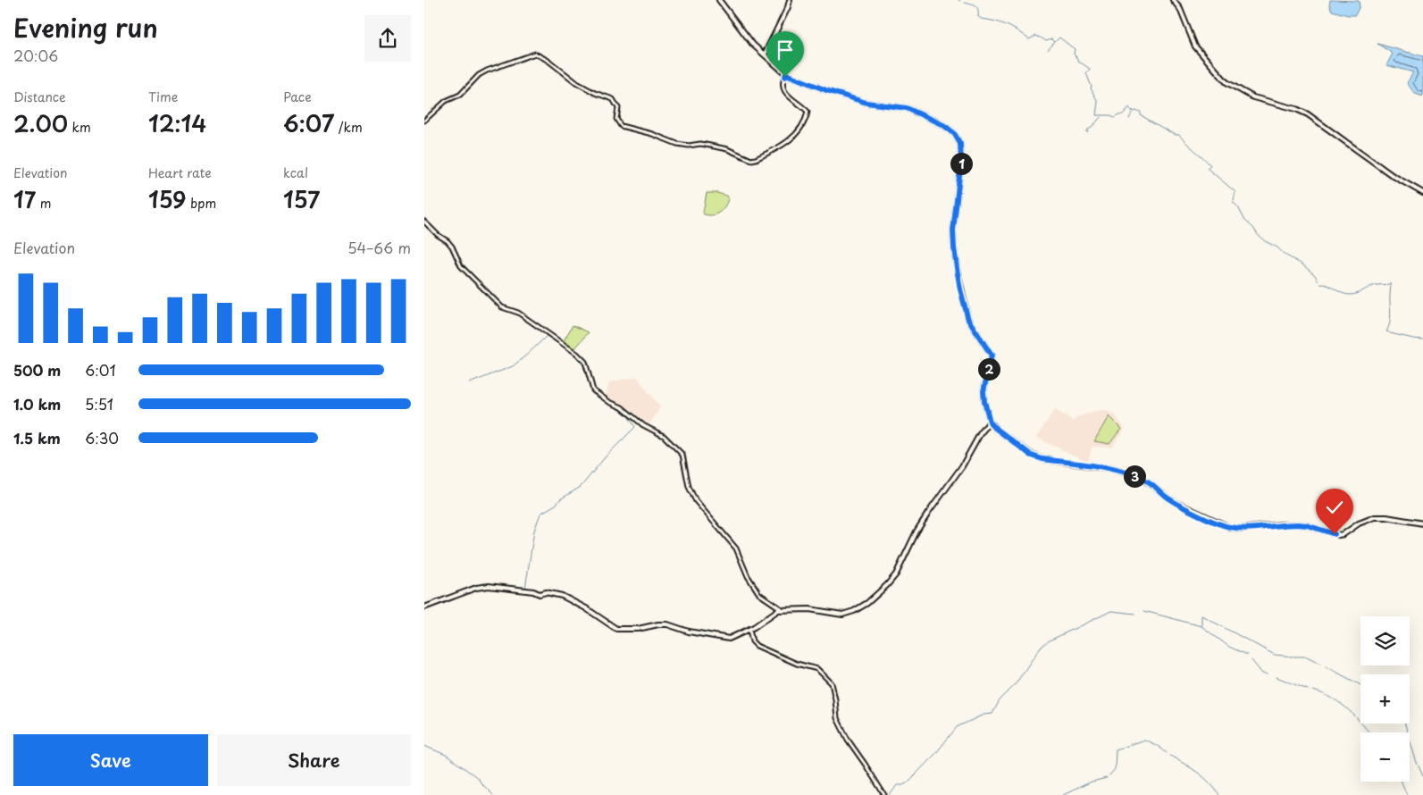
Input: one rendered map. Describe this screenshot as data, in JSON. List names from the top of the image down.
{
  "page": {
    "heading": ["Evening run", "20:06"],
    "stats": [
      ["Distance", "2.00 km"],
      ["Time", "12:14"],
      ["Pace", "6:07 /km"],
      ["Elevation", "17 m"],
      ["Heart rate", "159 bpm"],
      ["kcal", "157"]
    ],
    "pins": ["1", "2", "3"],
    "chart": ["Elevation", "54–66 m"],
    "list": [
      {
        "name": "500 m",
        "note": "6:01"
      },
      {
        "name": "1.0 km",
        "note": "5:51"
      },
      {
        "name": "1.5 km",
        "note": "6:30"
      }
    ],
    "map_buttons": ["+", "−"],
    "buttons": ["Save", "Share"]
  }
}
